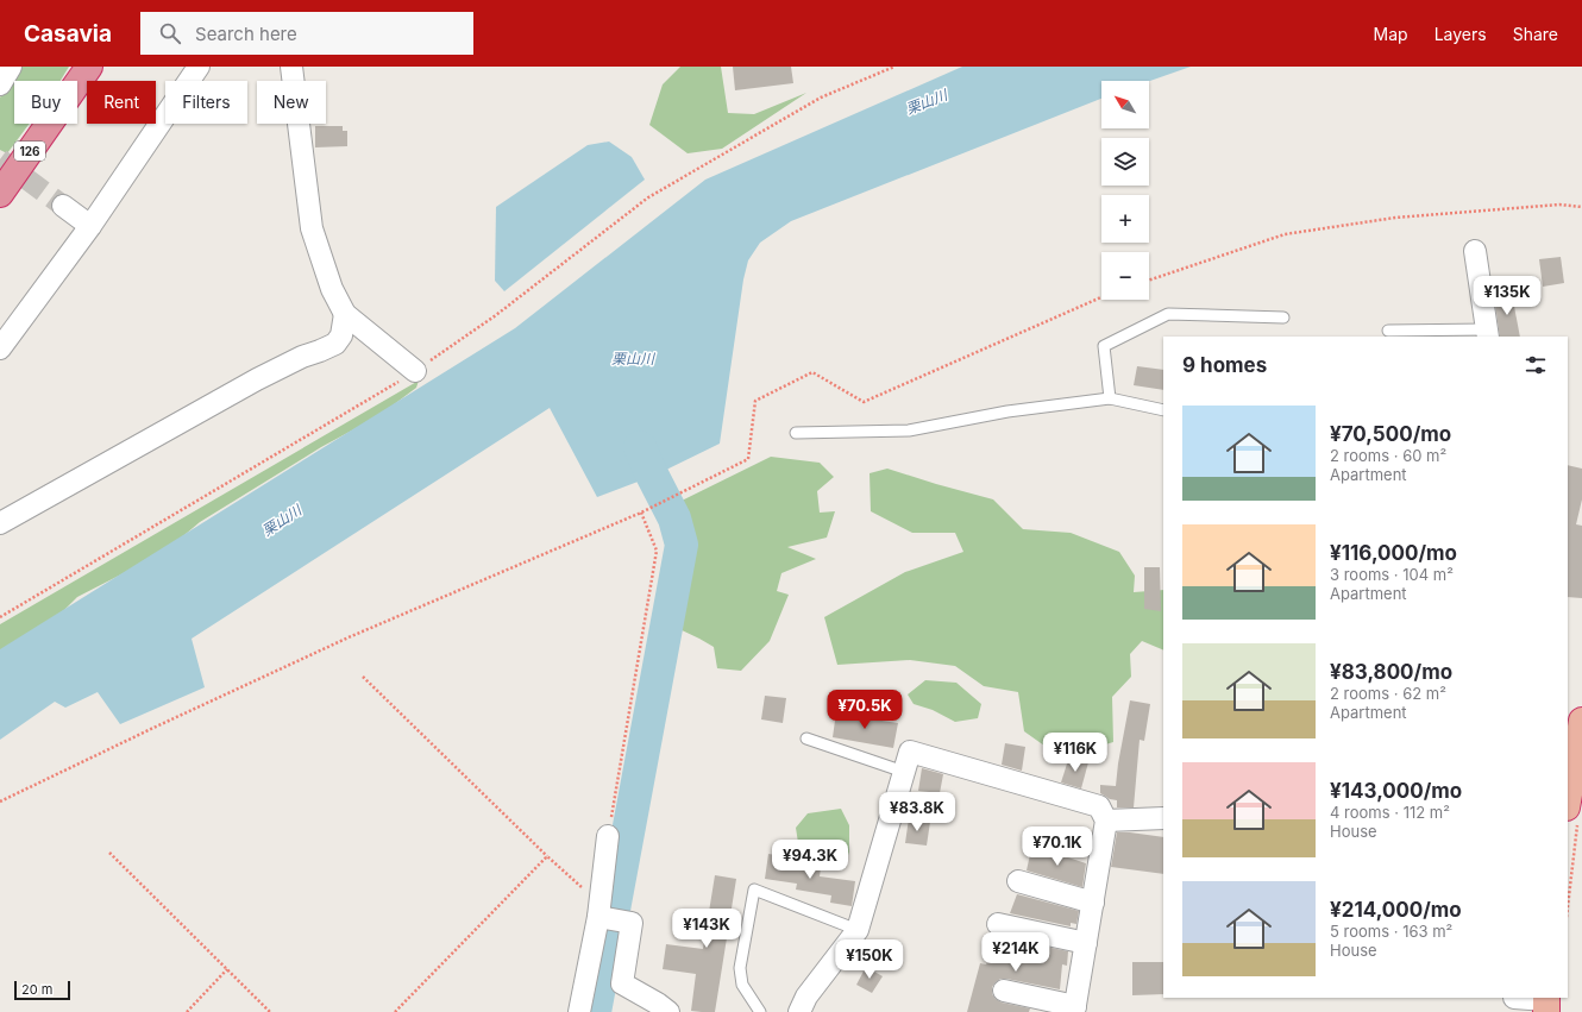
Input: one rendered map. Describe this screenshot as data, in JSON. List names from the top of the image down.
{
  "streets": {
    "highway": ["126"]
  },
  "water": ["栗山川"],
  "scale_bar": "20 m",
  "north": "top left",
  "page": {
    "header": "Casavia",
    "search": "Search here",
    "nav": ["Map", "Layers", "Share"],
    "map_buttons": ["+", "−"],
    "chip": [
      "Buy",
      "Rent",
      "Filters",
      "New"
    ],
    "price": [
      "¥135K",
      "¥70.5K",
      "¥116K",
      "¥83.8K",
      "¥70.1K",
      "¥94.3K",
      "¥143K",
      "¥214K",
      "¥150K"
    ],
    "heading": "9 homes",
    "list": [
      {
        "name": "¥70,500/mo",
        "note": "2 rooms · 60 m² · Apartment"
      },
      {
        "name": "¥116,000/mo",
        "note": "3 rooms · 104 m² · Apartment"
      },
      {
        "name": "¥83,800/mo",
        "note": "2 rooms · 62 m² · Apartment"
      },
      {
        "name": "¥143,000/mo",
        "note": "4 rooms · 112 m² · House"
      },
      {
        "name": "¥214,000/mo",
        "note": "5 rooms · 163 m² · House"
      }
    ],
    "scale": "20 m"
  }
}
